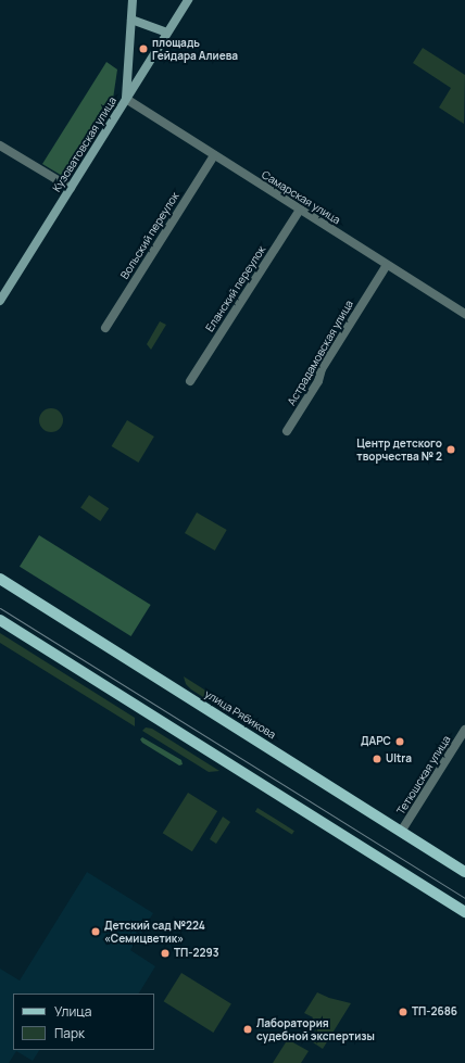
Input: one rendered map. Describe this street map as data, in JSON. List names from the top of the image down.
{
  "streets": {
    "main road": ["улица Рябикова"],
    "street": [
      "Кузоватовская улица",
      "Самарская улица",
      "Вольский переулок",
      "Еланский переулок",
      "Астрадамовская улица",
      "Тетюшская улица"
    ]
  },
  "crossings": [
    ["Кузоватовская улица", "Самарская улица"],
    ["Самарская улица", "Вольский переулок"],
    ["Самарская улица", "Еланский переулок"],
    ["Самарская улица", "Астрадамовская улица"],
    ["улица Рябикова", "Тетюшская улица"]
  ],
  "places": [
    "площадь Гейдара Алиева",
    "Центр детского творчества № 2",
    "ДАРС",
    "Ultra",
    "Детский сад №224 «Семицветик»",
    "ТП-2293",
    "ТП-2686",
    "Лаборатория судебной экспертизы"
  ],
  "legend": ["Улица", "Парк"]
}
